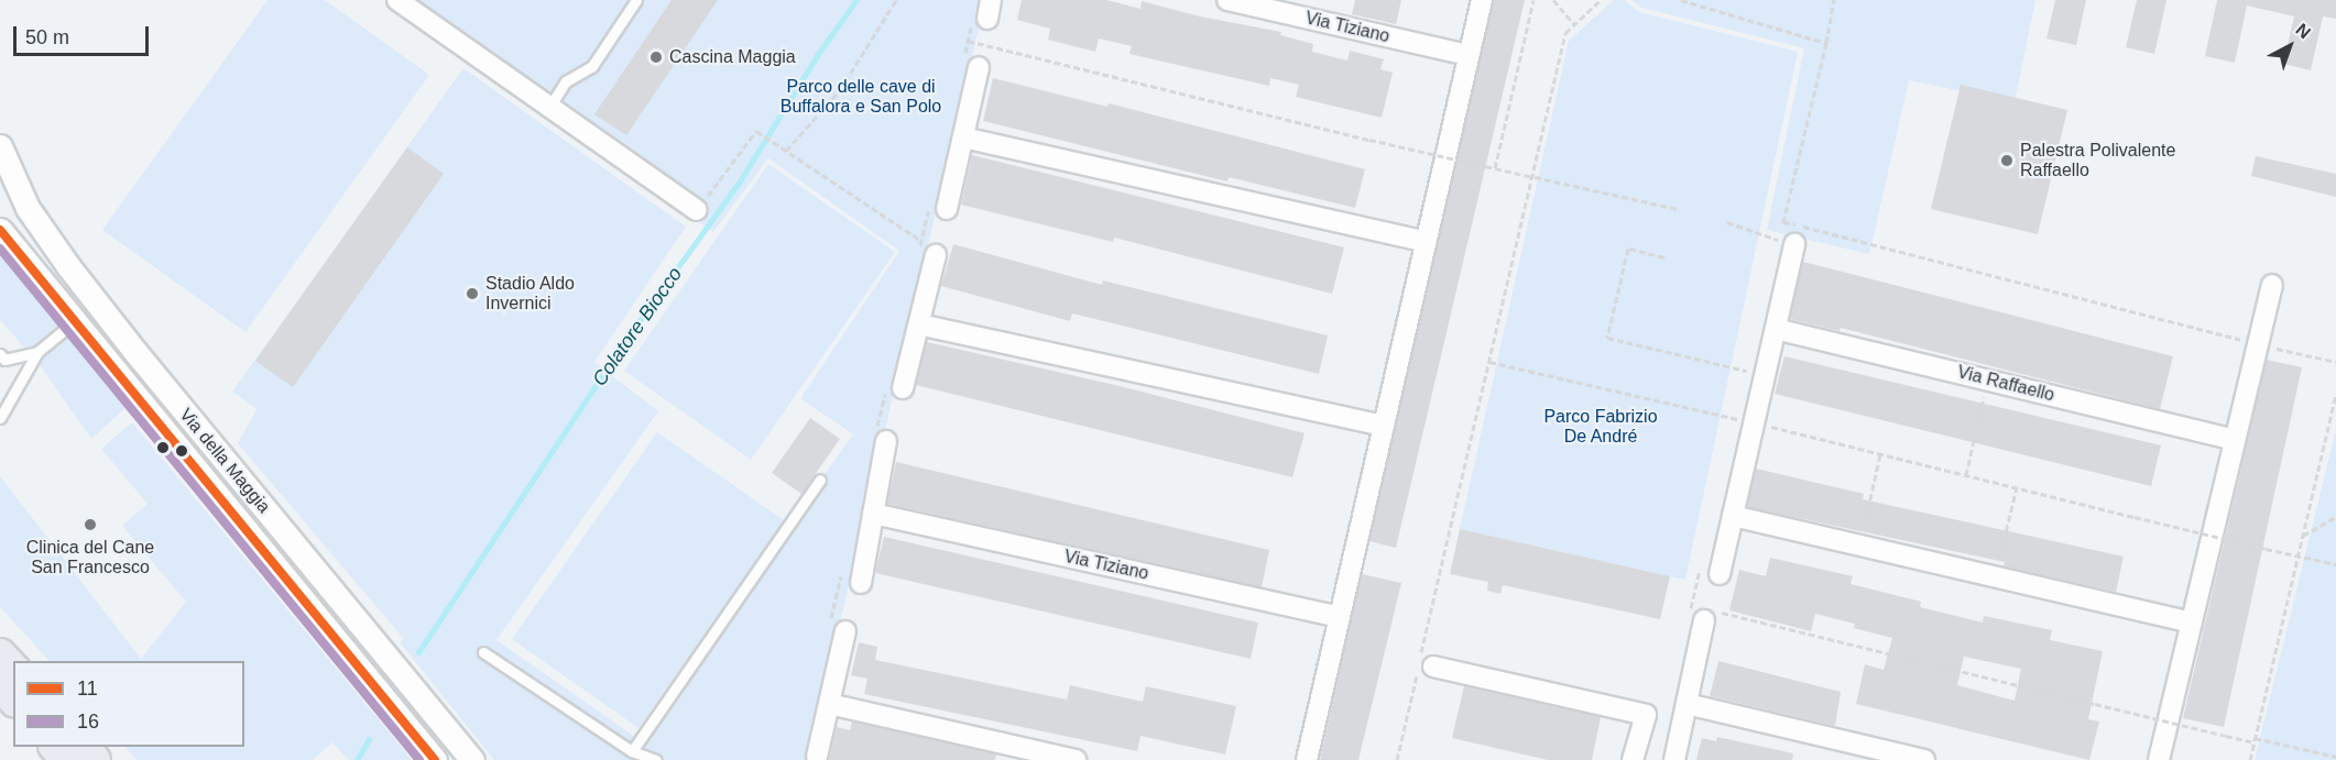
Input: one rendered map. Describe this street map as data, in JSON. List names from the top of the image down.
{
  "streets": {
    "street": ["Via Tiziano", "Via Raffaello", "Via della Maggia"]
  },
  "water": ["Colatore Biocco"],
  "parks": ["Parco delle cave di Buffalora e San Polo", "Parco Fabrizio De André"],
  "places": [
    "Cascina Maggia",
    "Palestra Polivalente Raffaello",
    "Stadio Aldo Invernici",
    "Clinica del Cane San Francesco"
  ],
  "lines": ["transit line 11", "transit line 16"],
  "legend": ["11", "16"],
  "scale_bar": "50 m",
  "north": "top right"
}
